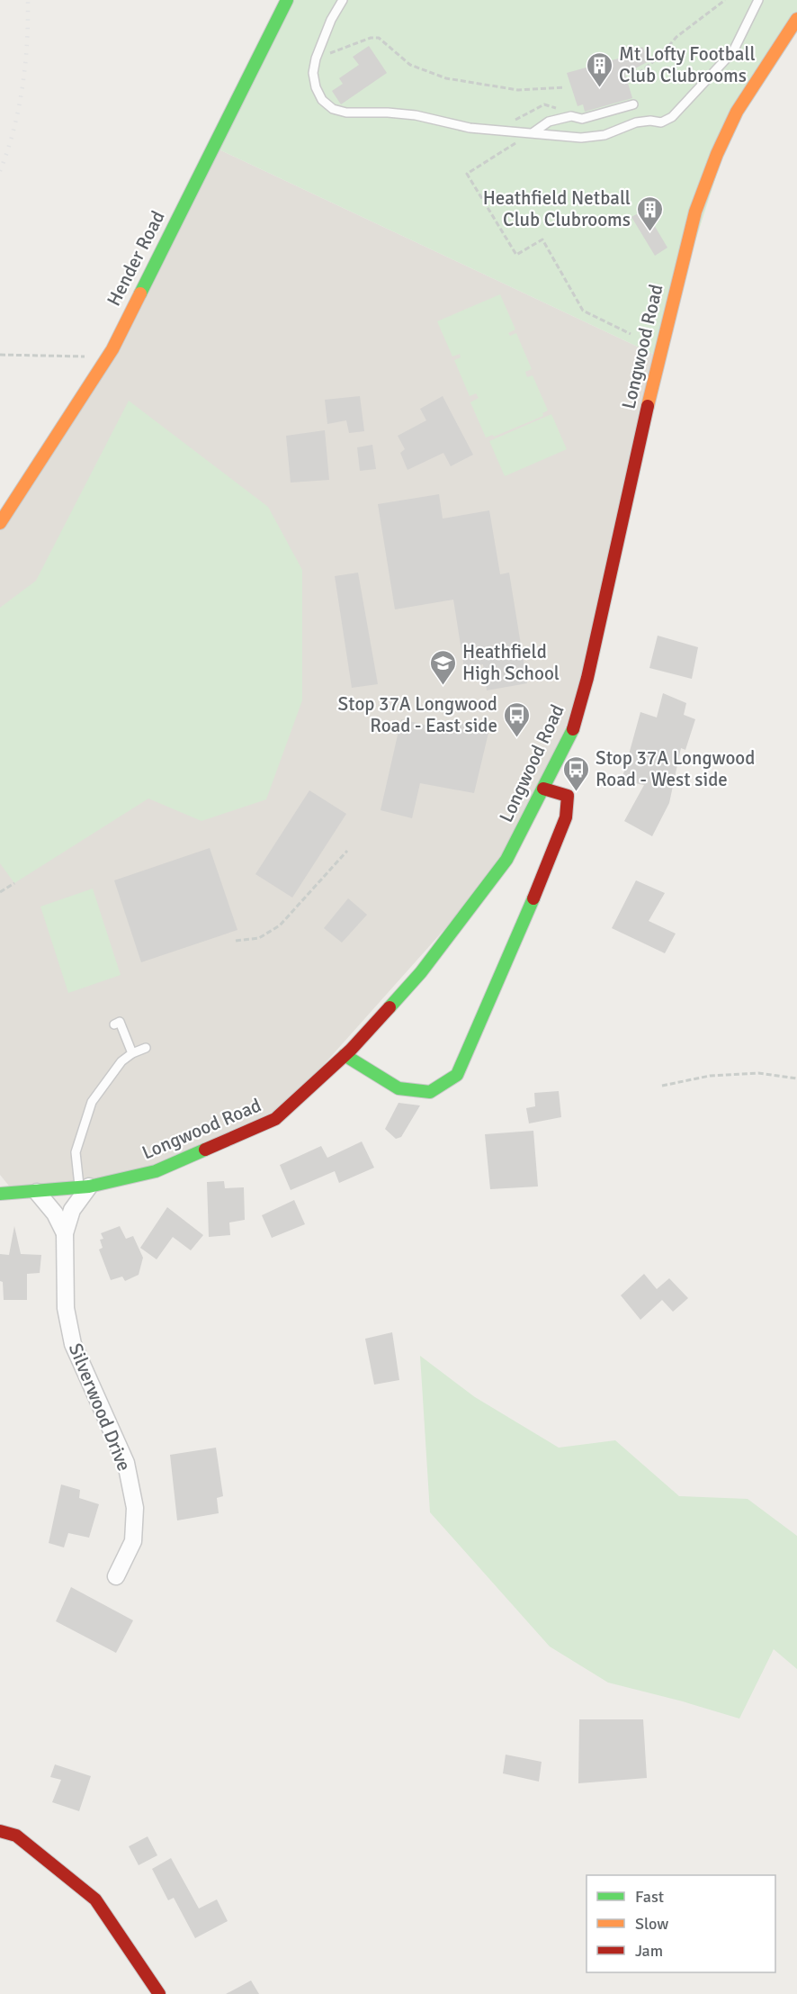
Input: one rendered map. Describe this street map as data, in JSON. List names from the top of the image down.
{
  "streets": {
    "street": ["Hender Road", "Longwood Road", "Silverwood Drive"]
  },
  "crossings": [
    ["Longwood Road", "Silverwood Drive"]
  ],
  "places": {
    "building": ["Mt Lofty Football Club Clubrooms", "Heathfield Netball Club Clubrooms"],
    "school or university": ["Heathfield High School"],
    "bus stop": ["Stop 37A Longwood Road - East side", "Stop 37A Longwood Road - West side"]
  },
  "legend": ["Fast", "Slow", "Jam"]
}
